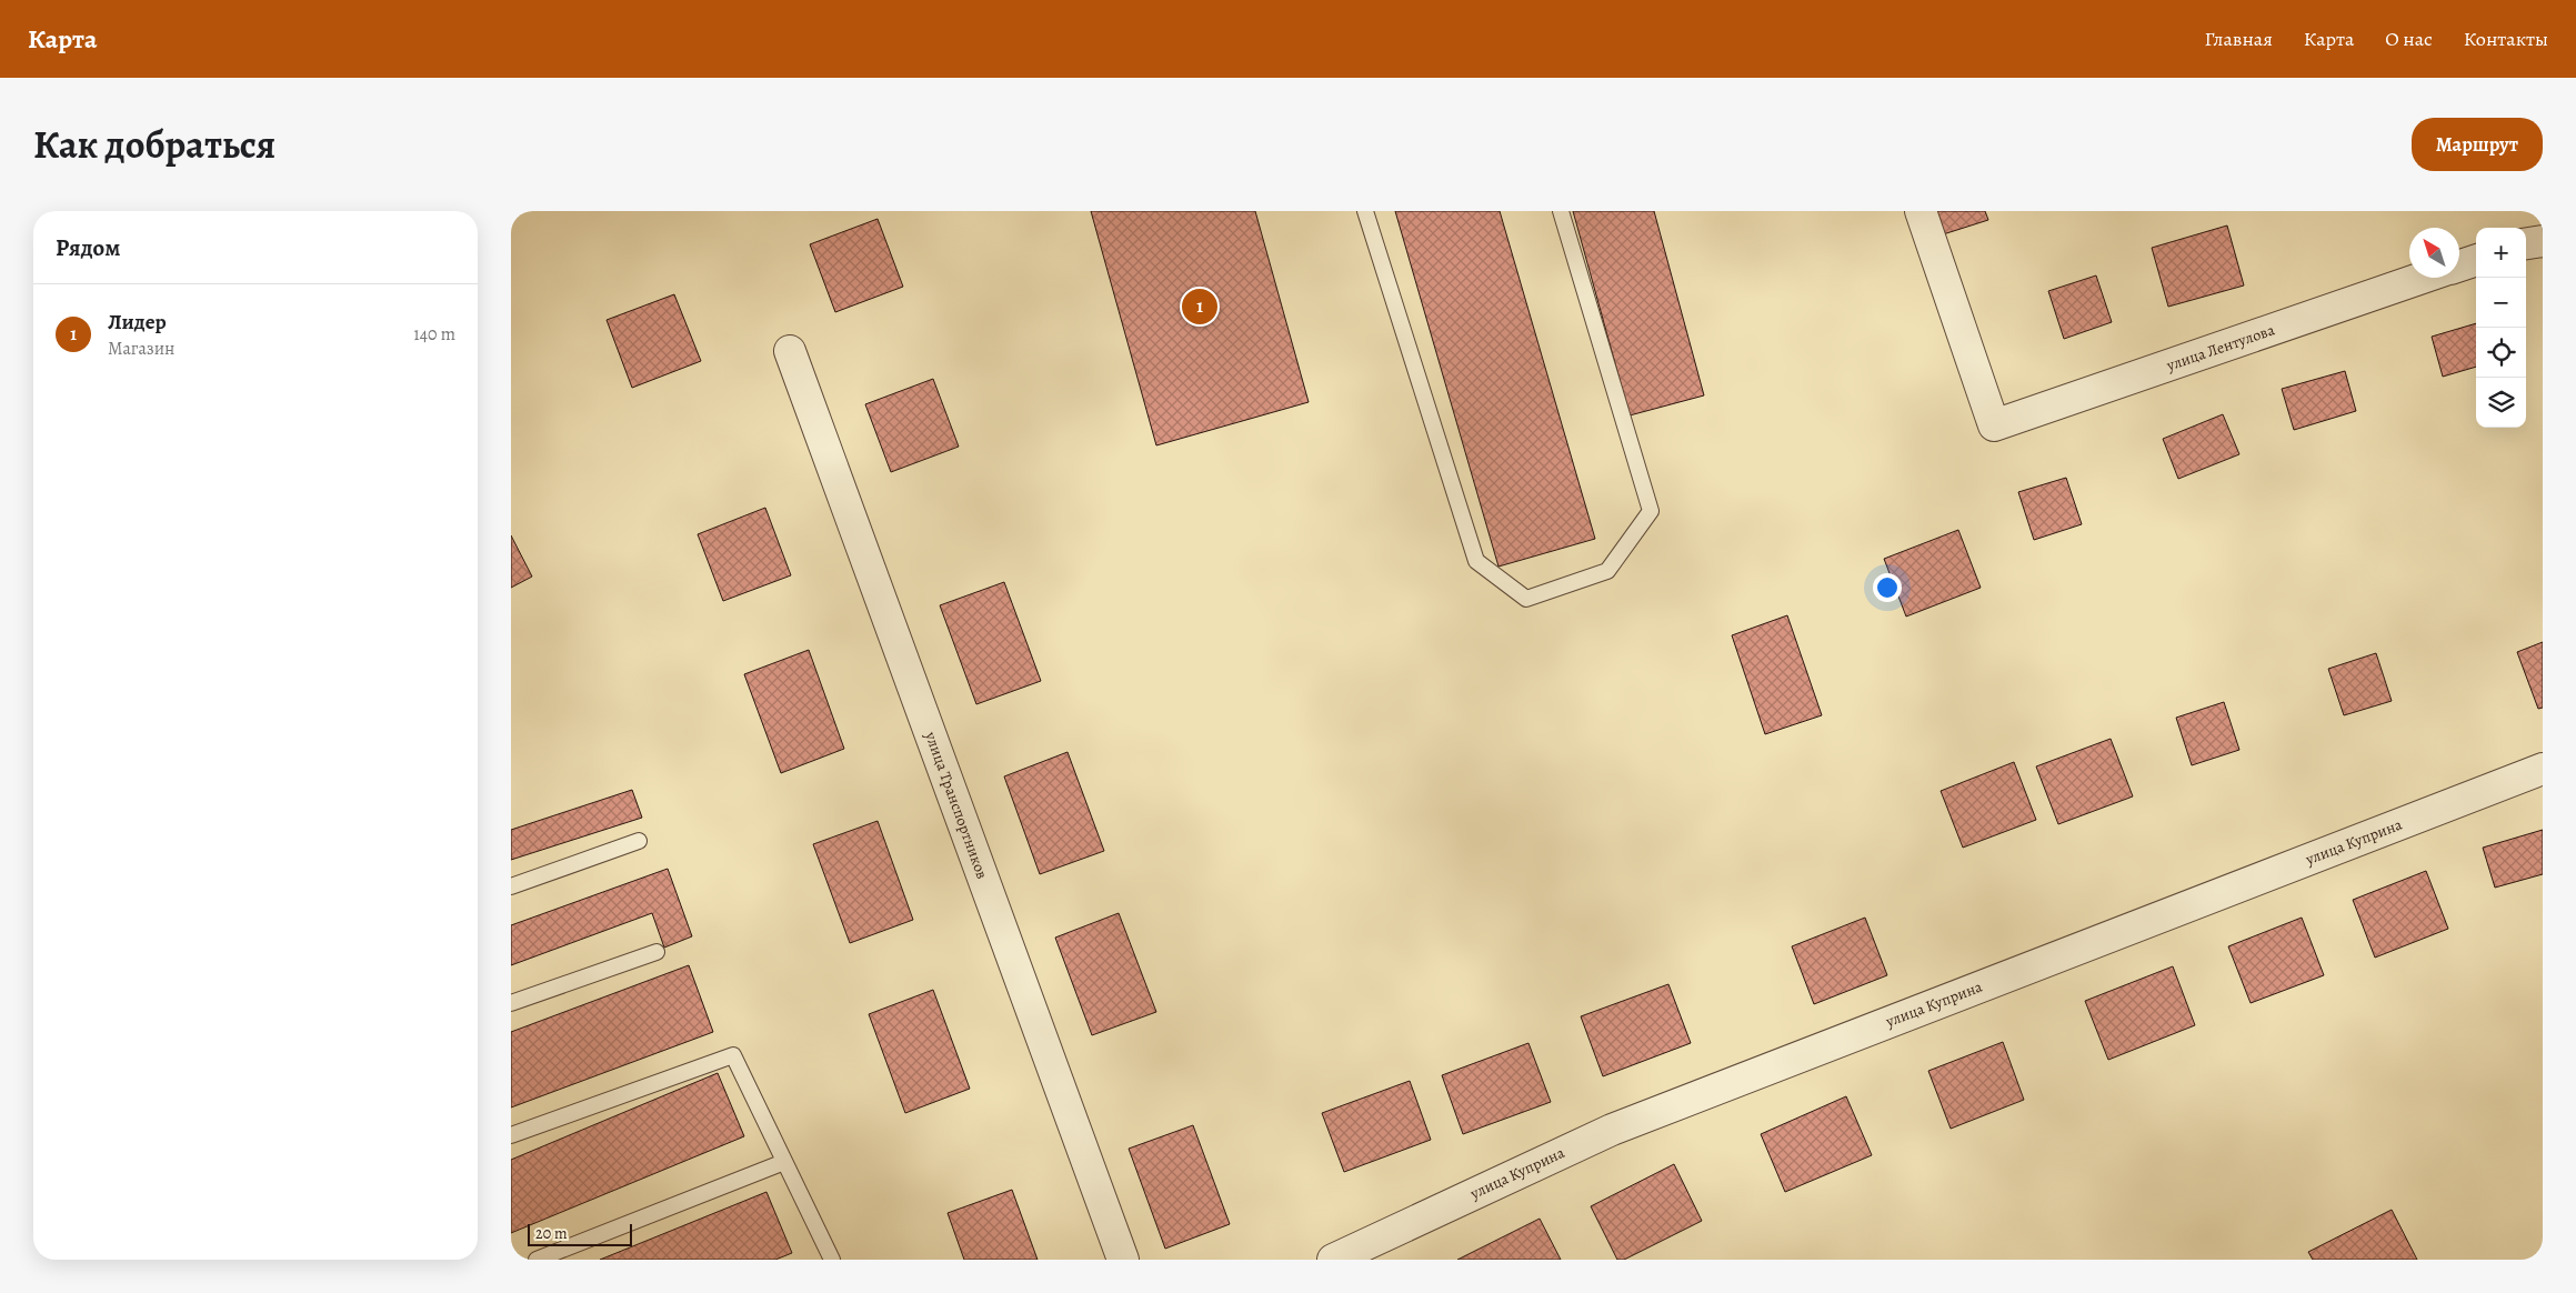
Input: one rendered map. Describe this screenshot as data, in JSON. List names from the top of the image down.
{
  "streets": {
    "street": ["улица Лентулова", "улица Транспортников", "улица Куприна"]
  },
  "scale_bar": "20 m",
  "north": "top left",
  "page": {
    "header": "Карта",
    "nav": [
      "Главная",
      "Карта",
      "О нас",
      "Контакты"
    ],
    "title": "Как добраться",
    "buttons": "Маршрут",
    "heading": "Рядом",
    "map_buttons": ["+", "−"],
    "list": [
      {
        "mark": "1",
        "name": "Лидер",
        "note": "Магазин",
        "value": "140 m"
      }
    ],
    "pins": "1",
    "scale": "20 m"
  }
}
